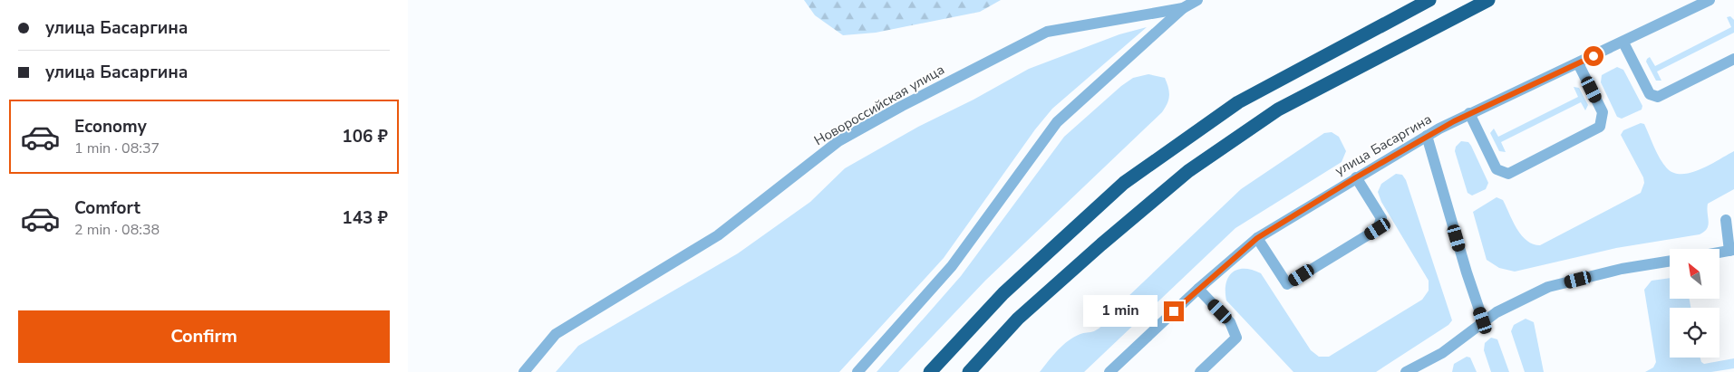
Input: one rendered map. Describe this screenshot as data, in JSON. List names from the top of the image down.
{
  "streets": {
    "street": ["Новороссийская улица", "улица Басаргина"]
  },
  "north": "top left",
  "page": {
    "banner": ["улица Басаргина", "улица Басаргина"],
    "list": [
      {
        "name": "Economy",
        "note": "1 min · 08:37",
        "value": "106 ₽"
      },
      {
        "name": "Comfort",
        "note": "2 min · 08:38",
        "value": "143 ₽"
      }
    ],
    "bubble": "1 min",
    "buttons": "Confirm"
  }
}
